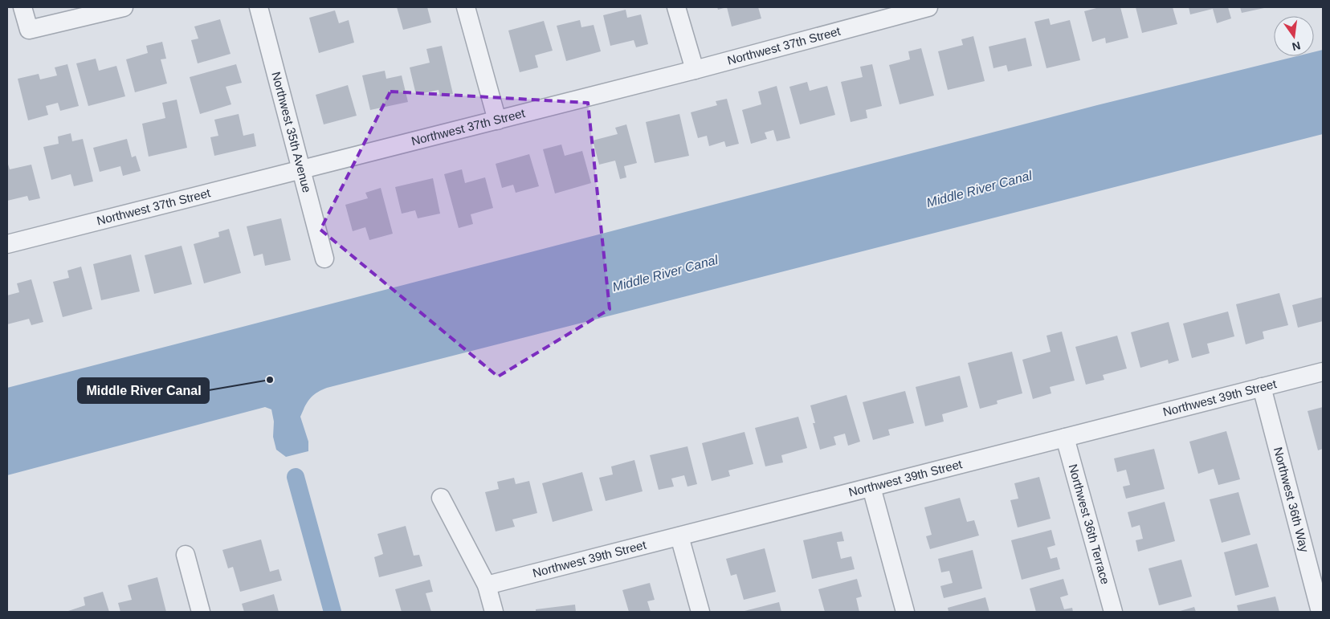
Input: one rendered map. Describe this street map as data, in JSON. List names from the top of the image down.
{
  "streets": {
    "street": [
      "Northwest 37th Street",
      "Northwest 35th Avenue",
      "Northwest 39th Street",
      "Northwest 36th Way",
      "Northwest 36th Terrace"
    ]
  },
  "crossings": [
    ["Northwest 37th Street", "Northwest 35th Avenue"],
    ["Northwest 39th Street", "Northwest 36th Way"],
    ["Northwest 39th Street", "Northwest 36th Terrace"]
  ],
  "water": ["Middle River Canal"],
  "places": ["Middle River Canal"],
  "north": "bottom"
}
